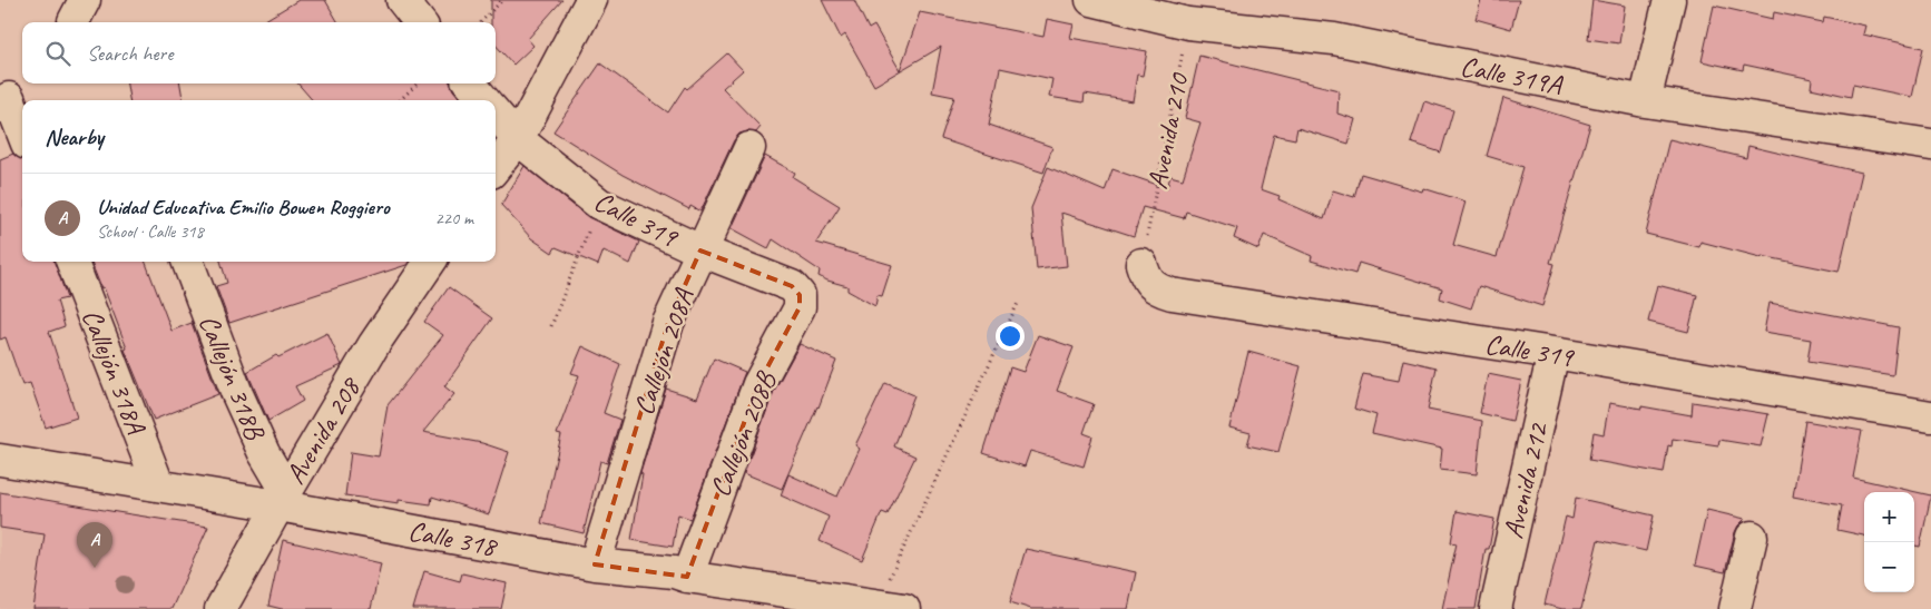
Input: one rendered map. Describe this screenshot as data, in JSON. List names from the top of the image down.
{
  "streets": {
    "street": [
      "Calle 319A",
      "Calle 319",
      "Callejón 208A",
      "Callejón 318A",
      "Callejón 318B",
      "Avenida 208",
      "Callejón 208B",
      "Avenida 212",
      "Calle 318"
    ],
    "path": ["Avenida 210"]
  },
  "crossings": [
    ["Calle 319A", "Avenida 210"],
    ["Avenida 210", "Calle 319"],
    ["Calle 319", "Callejón 208A"],
    ["Calle 319", "Callejón 208B"],
    ["Calle 319", "Avenida 212"],
    ["Callejón 208A", "Calle 318"],
    ["Callejón 318A", "Calle 318"],
    ["Callejón 318B", "Avenida 208"],
    ["Callejón 318B", "Calle 318"],
    ["Avenida 208", "Calle 318"],
    ["Callejón 208B", "Calle 318"]
  ],
  "page": {
    "search": "Search here",
    "heading": "Nearby",
    "list": [
      {
        "mark": "A",
        "name": "Unidad Educativa Emilio Bowen Roggiero",
        "note": "School · Calle 318",
        "value": "220 m"
      }
    ],
    "map_buttons": ["+", "−"],
    "pins": "A"
  }
}
